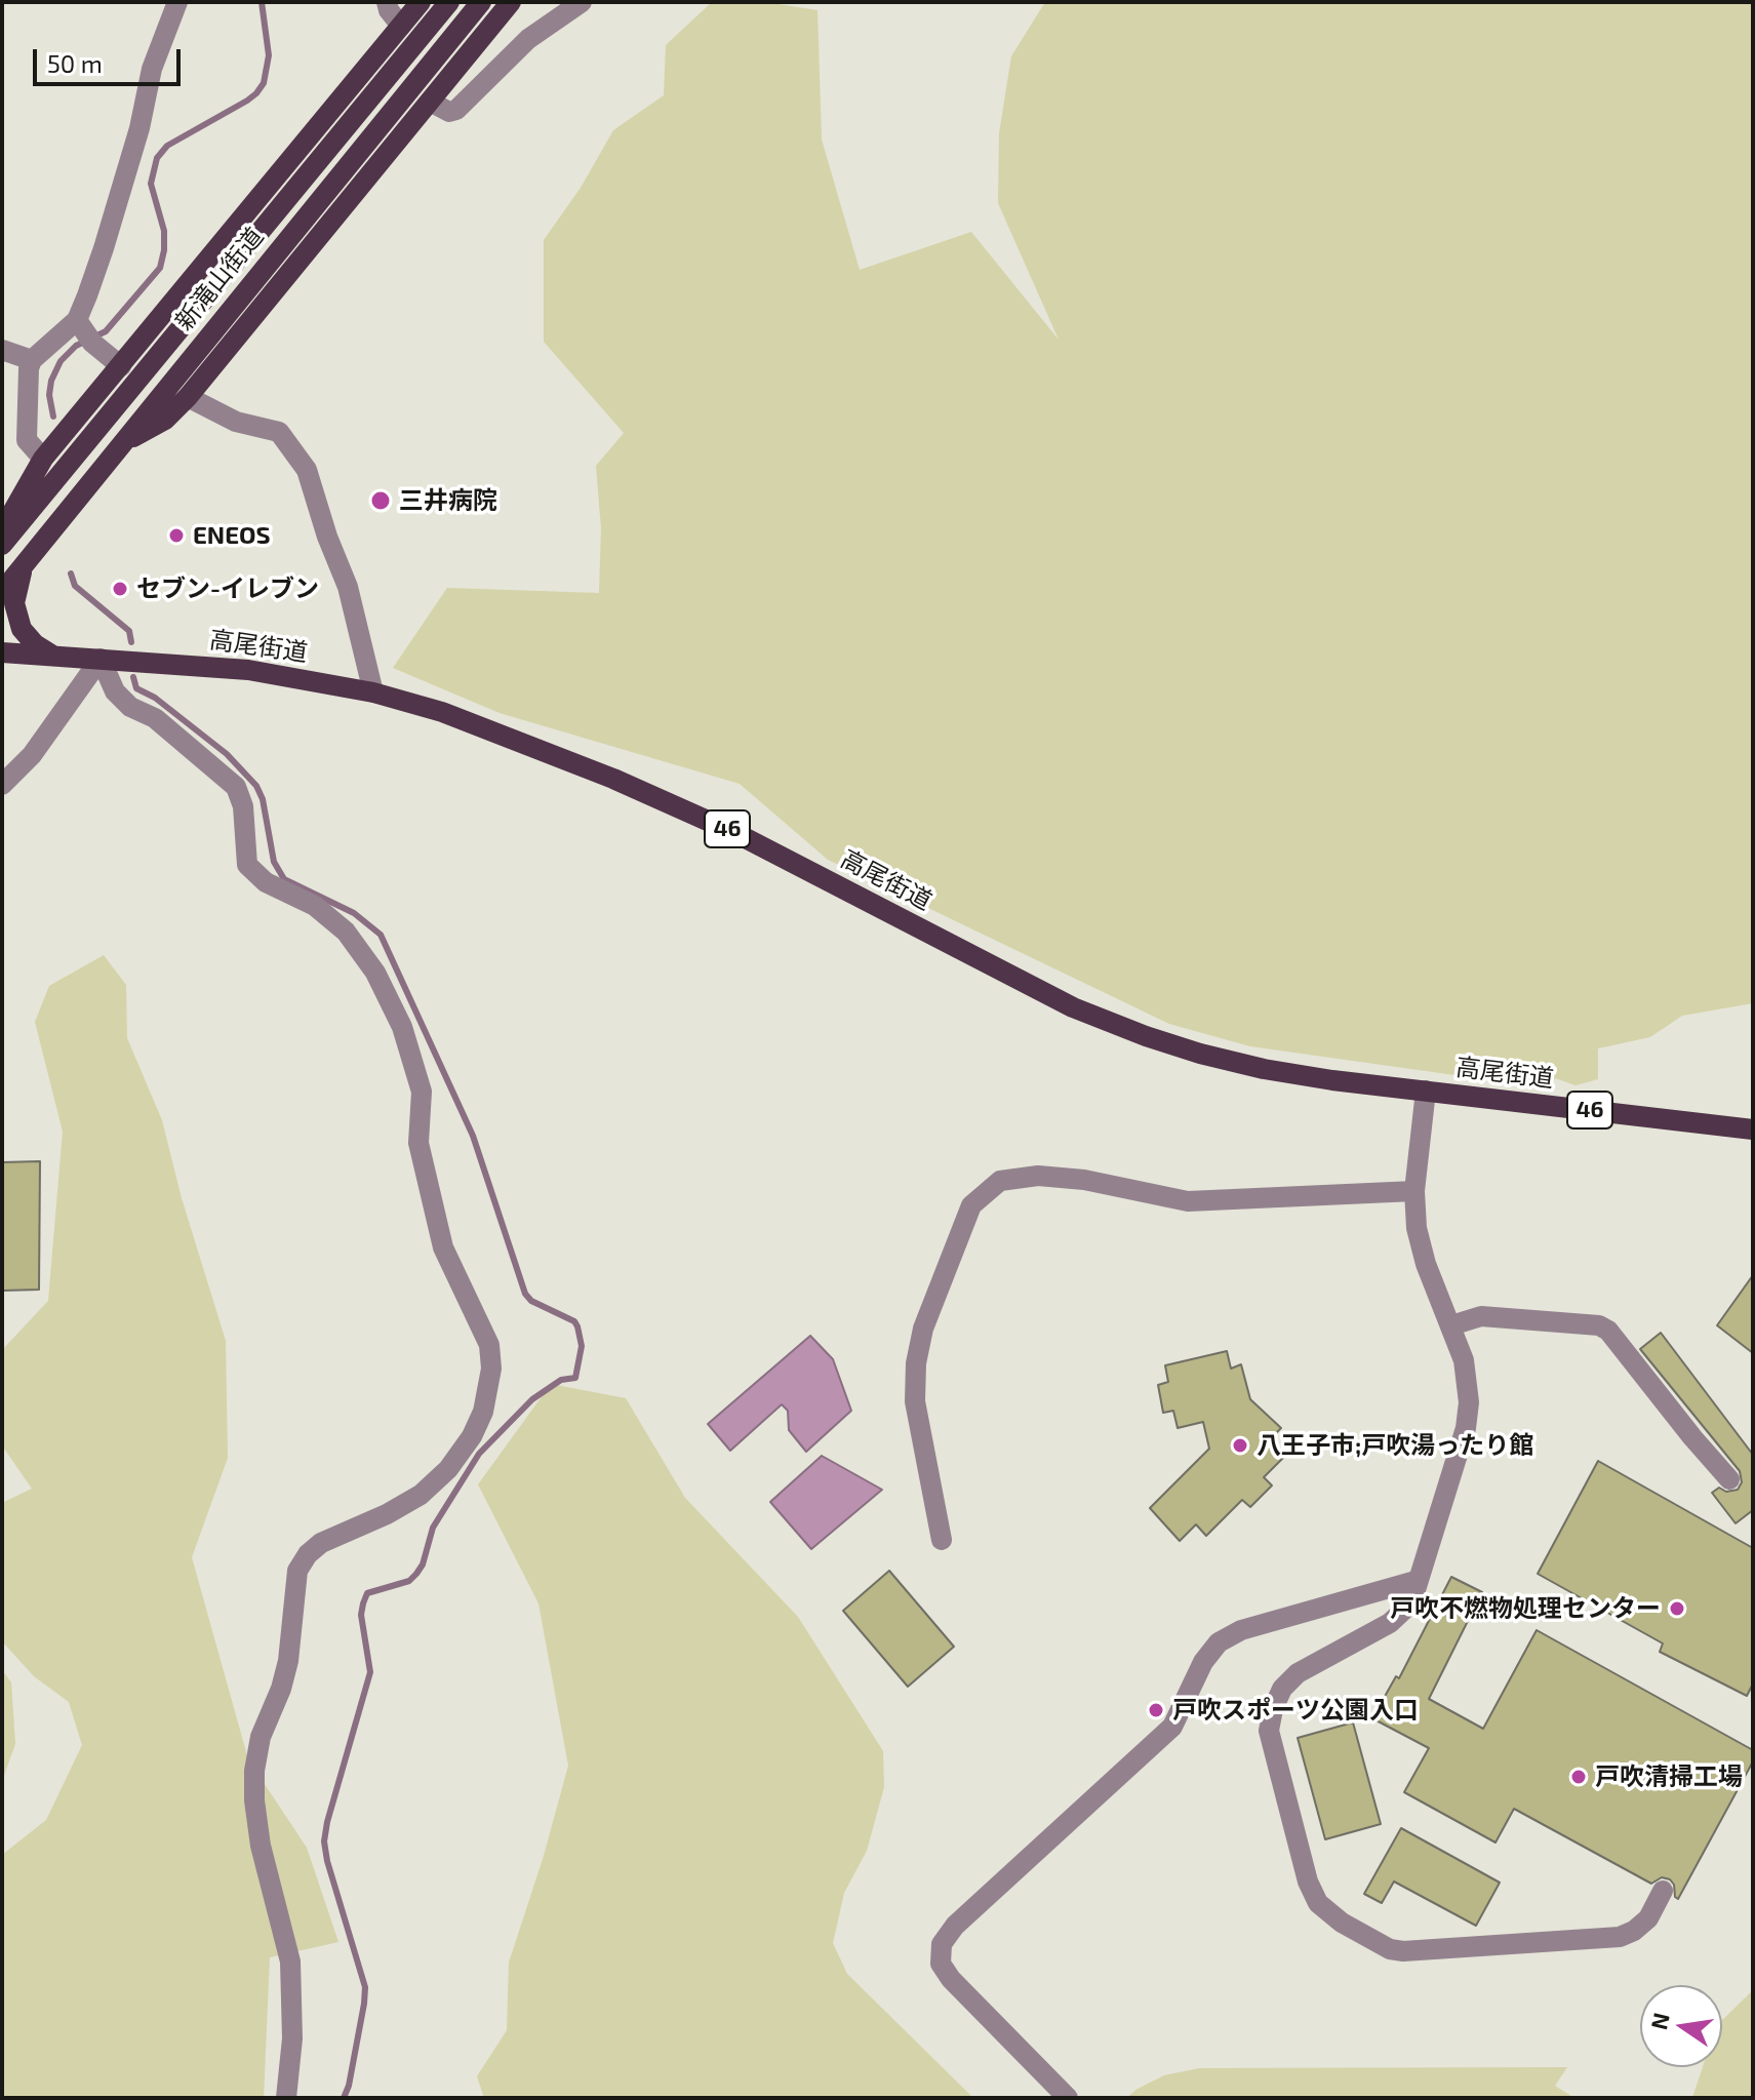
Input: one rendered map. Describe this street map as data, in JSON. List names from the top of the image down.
{
  "streets": {
    "main road": ["新滝山街道", "高尾街道", "46"]
  },
  "places": [
    "三井病院",
    "ENEOS",
    "セブン-イレブン",
    "八王子市;戸吹湯ったり館",
    "戸吹不燃物処理センター",
    "戸吹スポーツ公園入口",
    "戸吹清掃工場"
  ],
  "scale_bar": "50 m",
  "north": "left"
}
